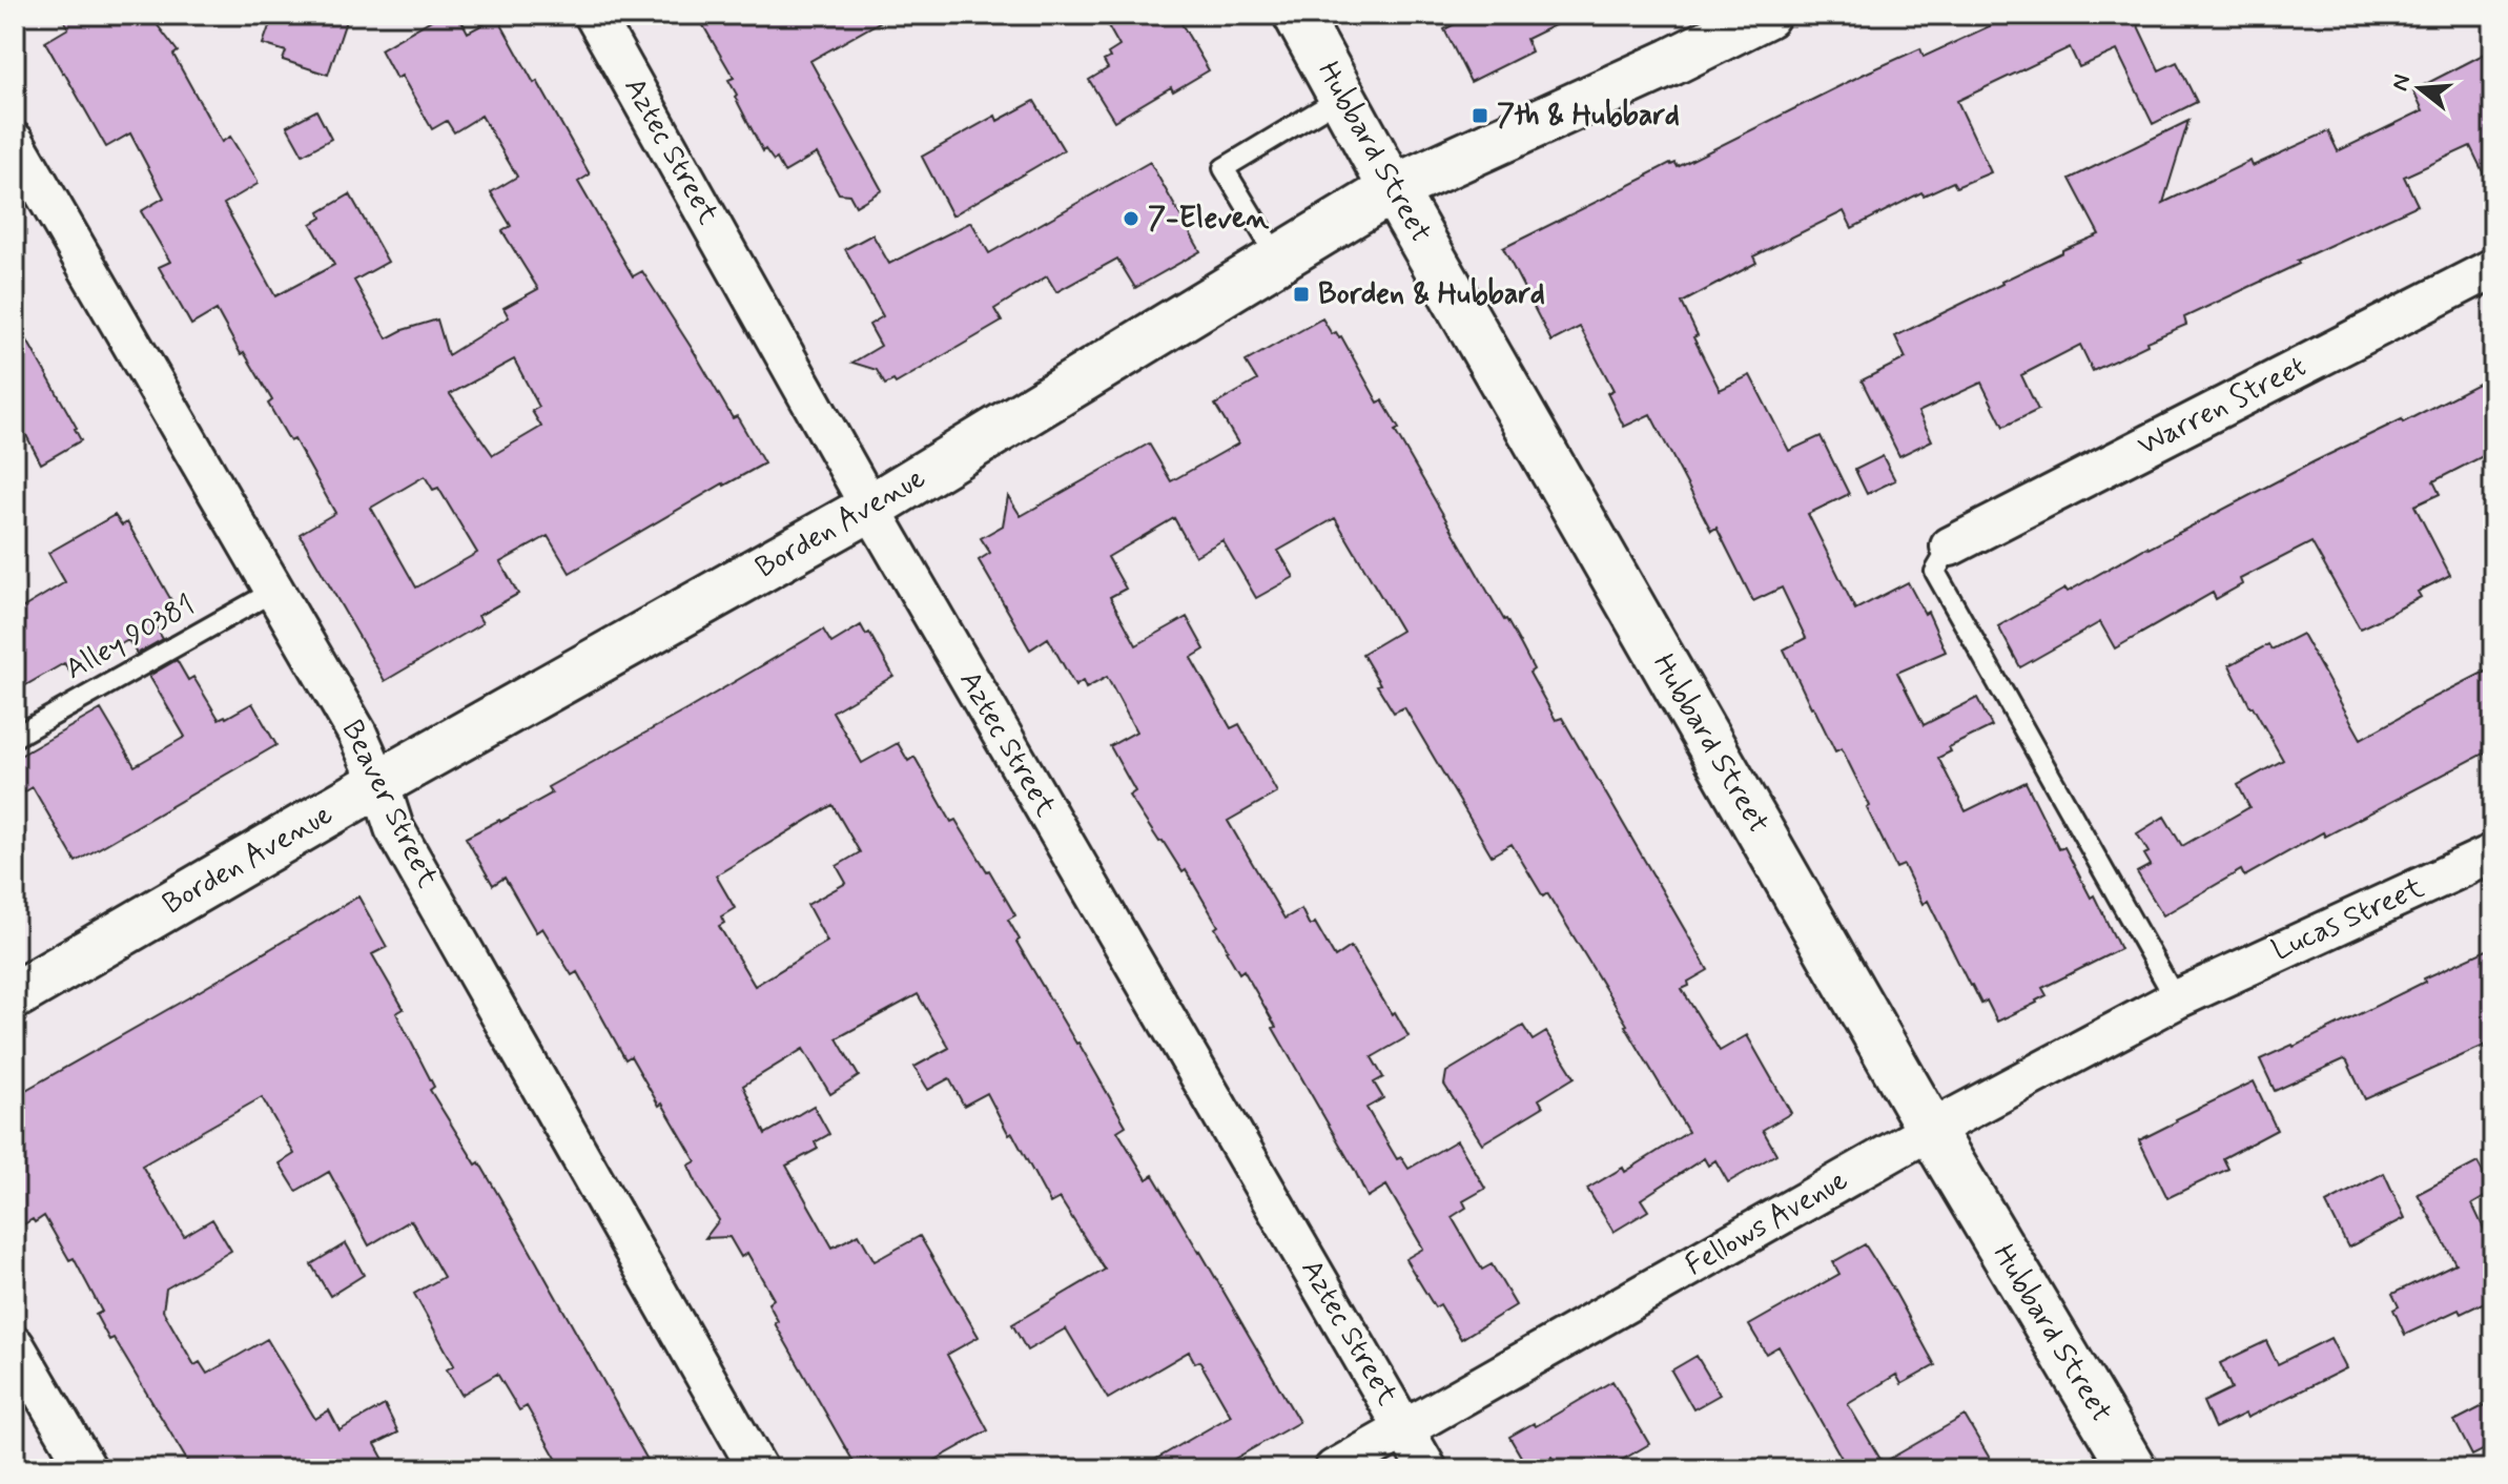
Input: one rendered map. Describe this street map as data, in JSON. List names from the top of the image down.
{
  "streets": {
    "street": [
      "Aztec Street",
      "Hubbard Street",
      "Warren Street",
      "Borden Avenue",
      "Beaver Street",
      "Lucas Street",
      "Fellows Avenue"
    ],
    "lane": ["Alley 90381"]
  },
  "crossings": [
    ["Aztec Street", "Borden Avenue"],
    ["Aztec Street", "Fellows Avenue"],
    ["Hubbard Street", "Borden Avenue"],
    ["Hubbard Street", "Fellows Avenue"],
    ["Borden Avenue", "Beaver Street"],
    ["Alley 90381", "Beaver Street"],
    ["Lucas Street", "Fellows Avenue"]
  ],
  "places": {
    "transit": ["7th & Hubbard", "Borden & Hubbard"],
    "other": ["7-Eleven"]
  },
  "north": "left"
}
